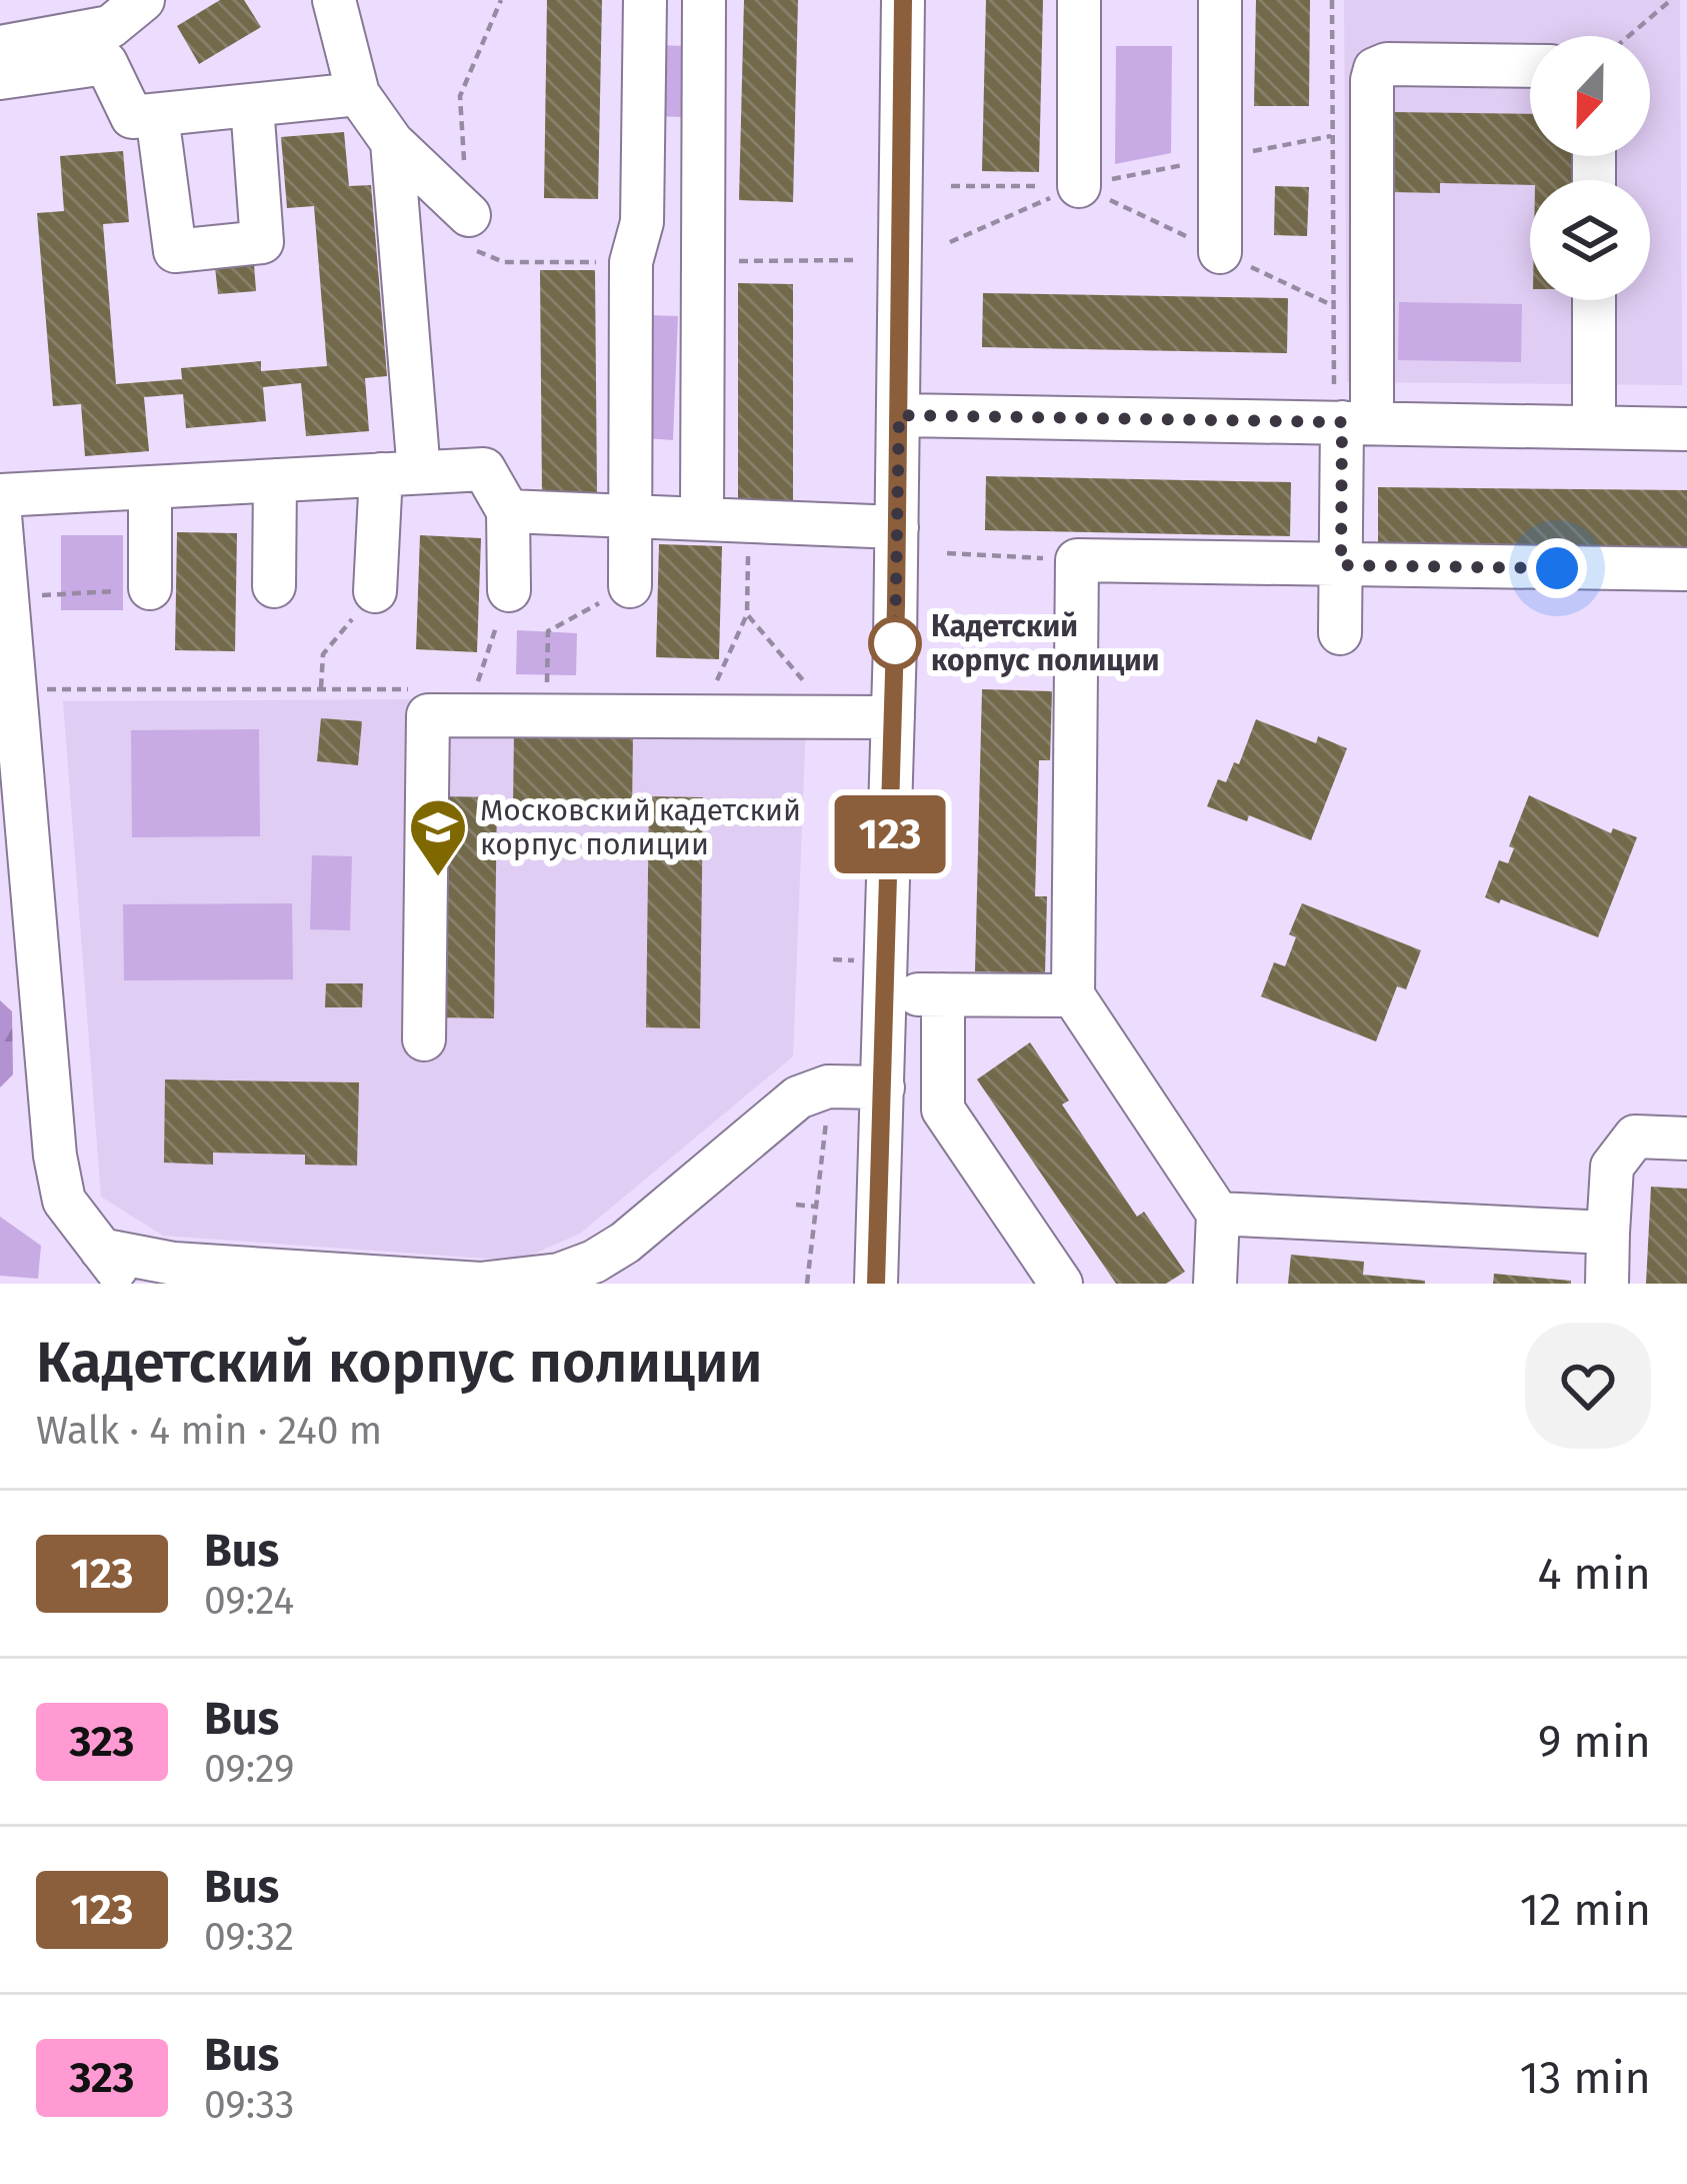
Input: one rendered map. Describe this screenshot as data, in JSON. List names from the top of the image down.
{
  "places": {
    "other": ["Кадетский корпус полиции"],
    "school or university": ["Московский кадетский корпус полиции"]
  },
  "lines": ["bus line 123"],
  "north": "bottom",
  "page": {
    "on_map": "123",
    "heading": ["Кадетский корпус полиции", "Walk · 4 min · 240 m"],
    "list": [
      {
        "mark": "123",
        "name": "Bus",
        "note": "09:24",
        "value": "4 min"
      },
      {
        "mark": "323",
        "name": "Bus",
        "note": "09:29",
        "value": "9 min"
      },
      {
        "mark": "123",
        "name": "Bus",
        "note": "09:32",
        "value": "12 min"
      },
      {
        "mark": "323",
        "name": "Bus",
        "note": "09:33",
        "value": "13 min"
      }
    ]
  }
}
